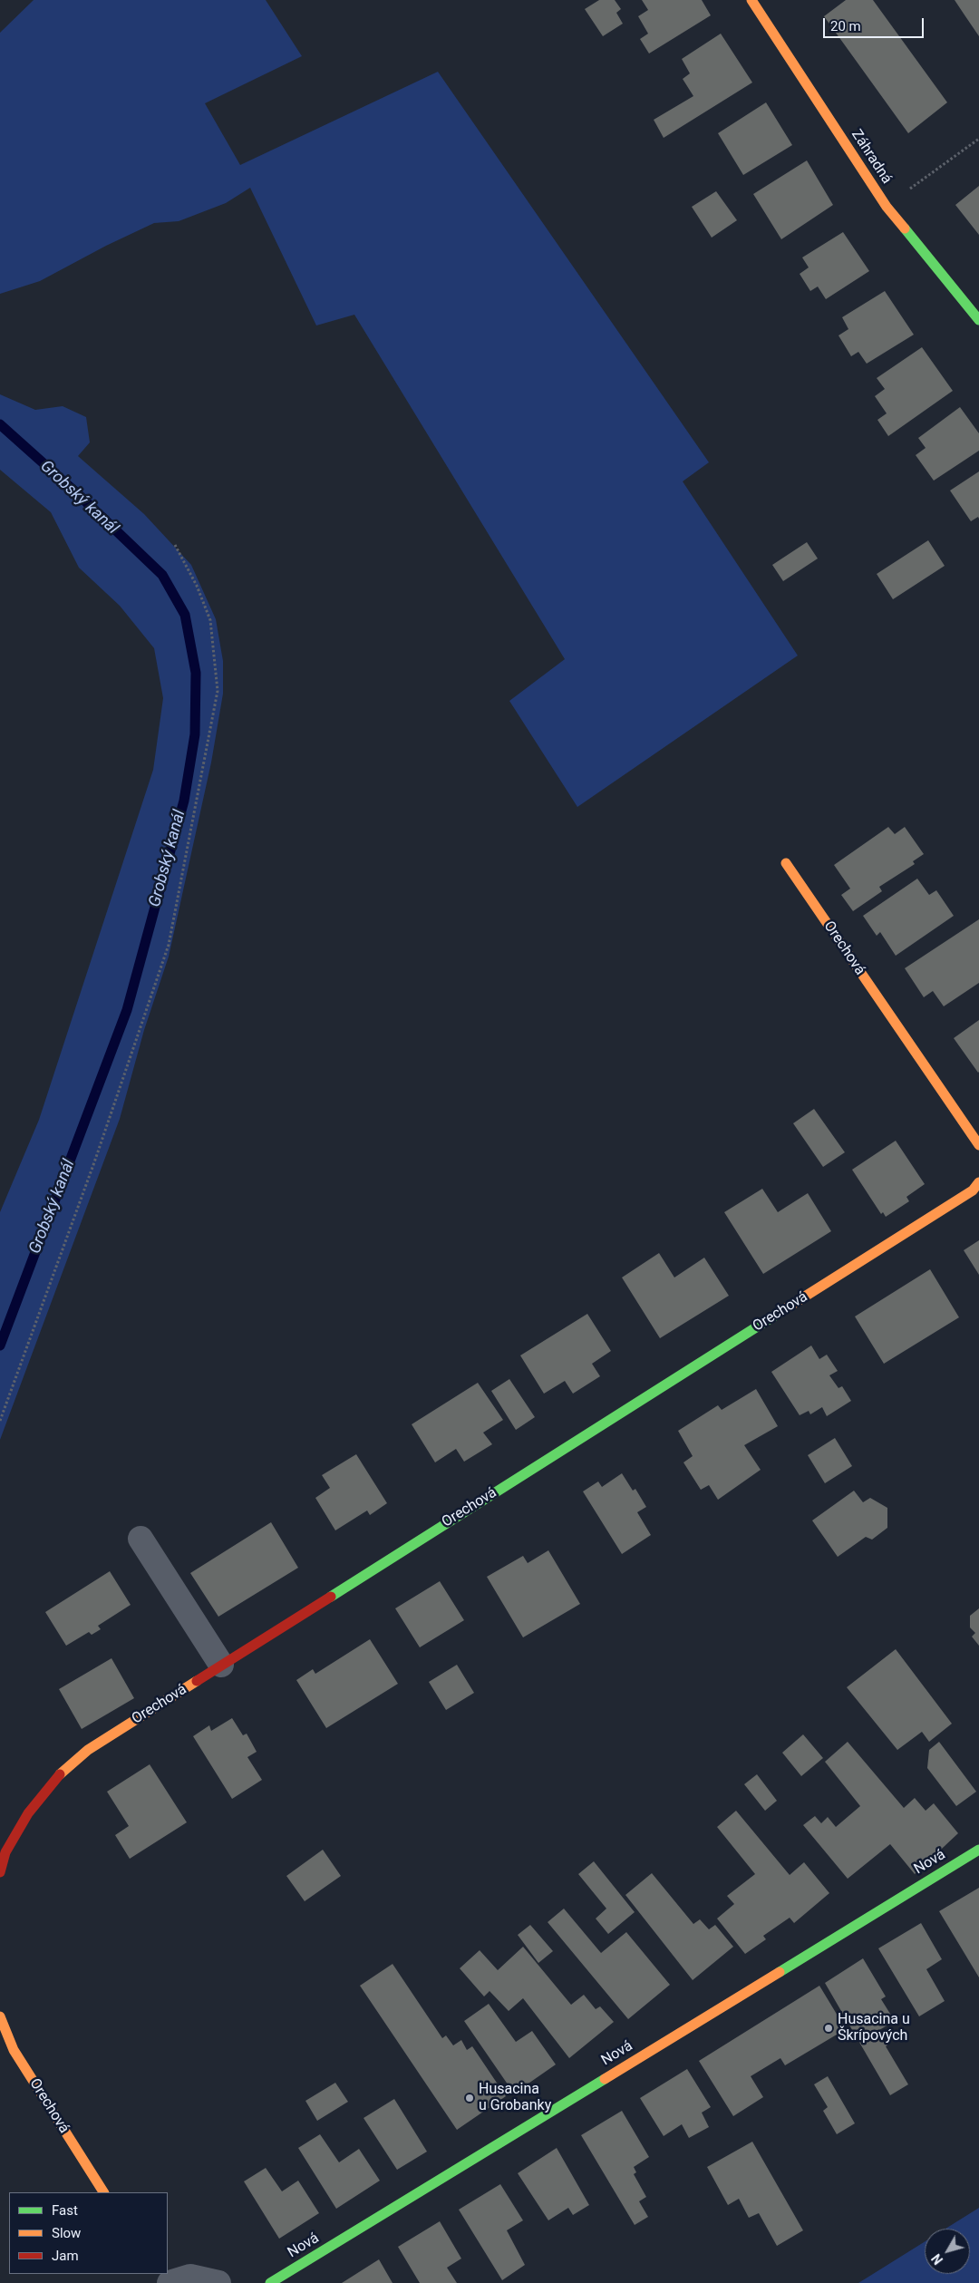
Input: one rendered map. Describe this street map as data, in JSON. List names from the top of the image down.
{
  "streets": {
    "street": ["Záhradná", "Orechová", "Nová"]
  },
  "water": ["Grobský kanál"],
  "places": ["Husacina u Škrípových", "Husacina u Grobanky"],
  "legend": ["Fast", "Slow", "Jam"],
  "scale_bar": "20 m",
  "north": "bottom left"
}
